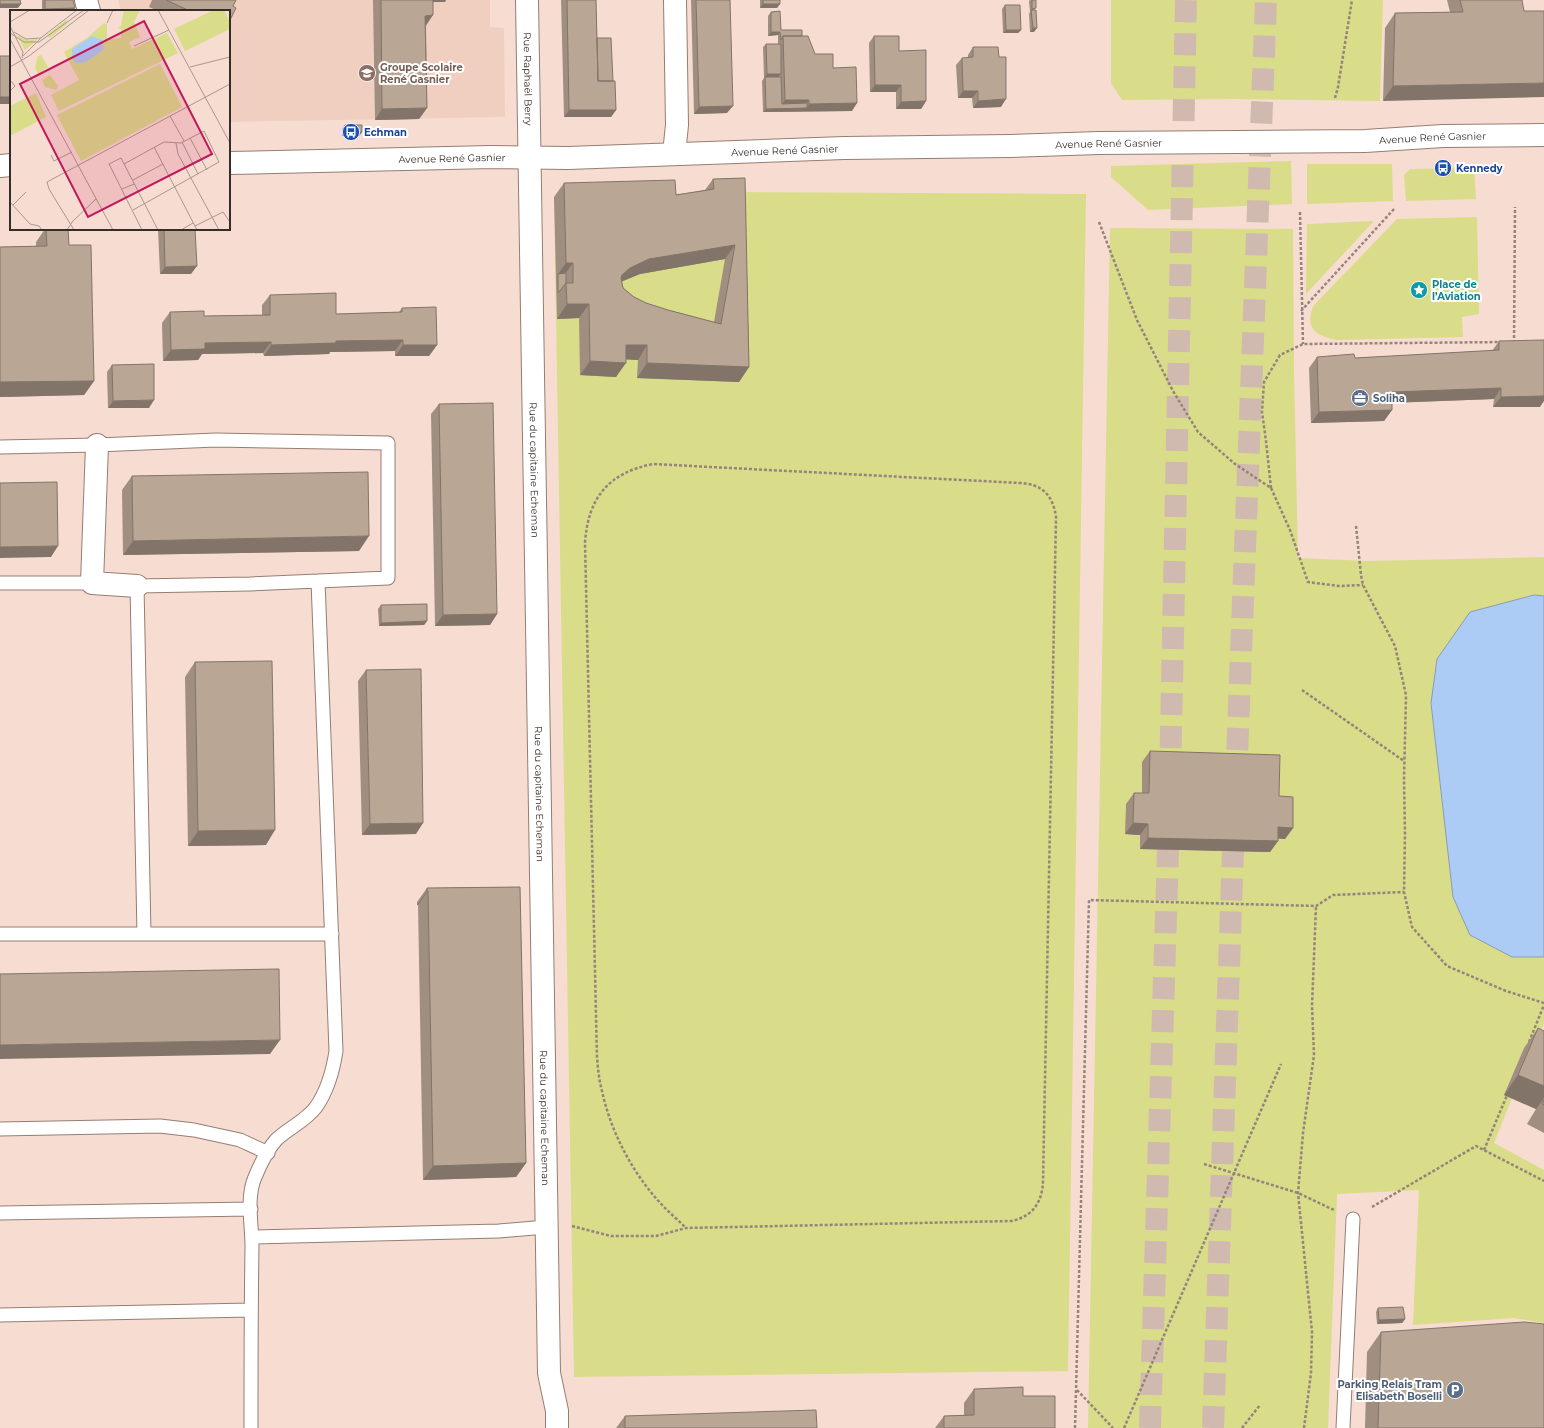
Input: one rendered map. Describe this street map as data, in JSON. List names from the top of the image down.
{
  "streets": {
    "street": ["Rue Raphaël Berry", "Avenue René Gasnier", "Rue du capitaine Echeman"]
  },
  "crossings": [
    ["Rue Raphaël Berry", "Avenue René Gasnier"],
    ["Rue Raphaël Berry", "Rue du capitaine Echeman"],
    ["Avenue René Gasnier", "Rue du capitaine Echeman"]
  ],
  "places": {
    "school or university": ["Groupe Scolaire René Gasnier"],
    "bus stop": ["Echman", "Kennedy"],
    "place": ["Place de l’Aviation"],
    "office": ["Soliha"],
    "parking": ["Parking Relais Tram Elisabeth Boselli"]
  }
}
